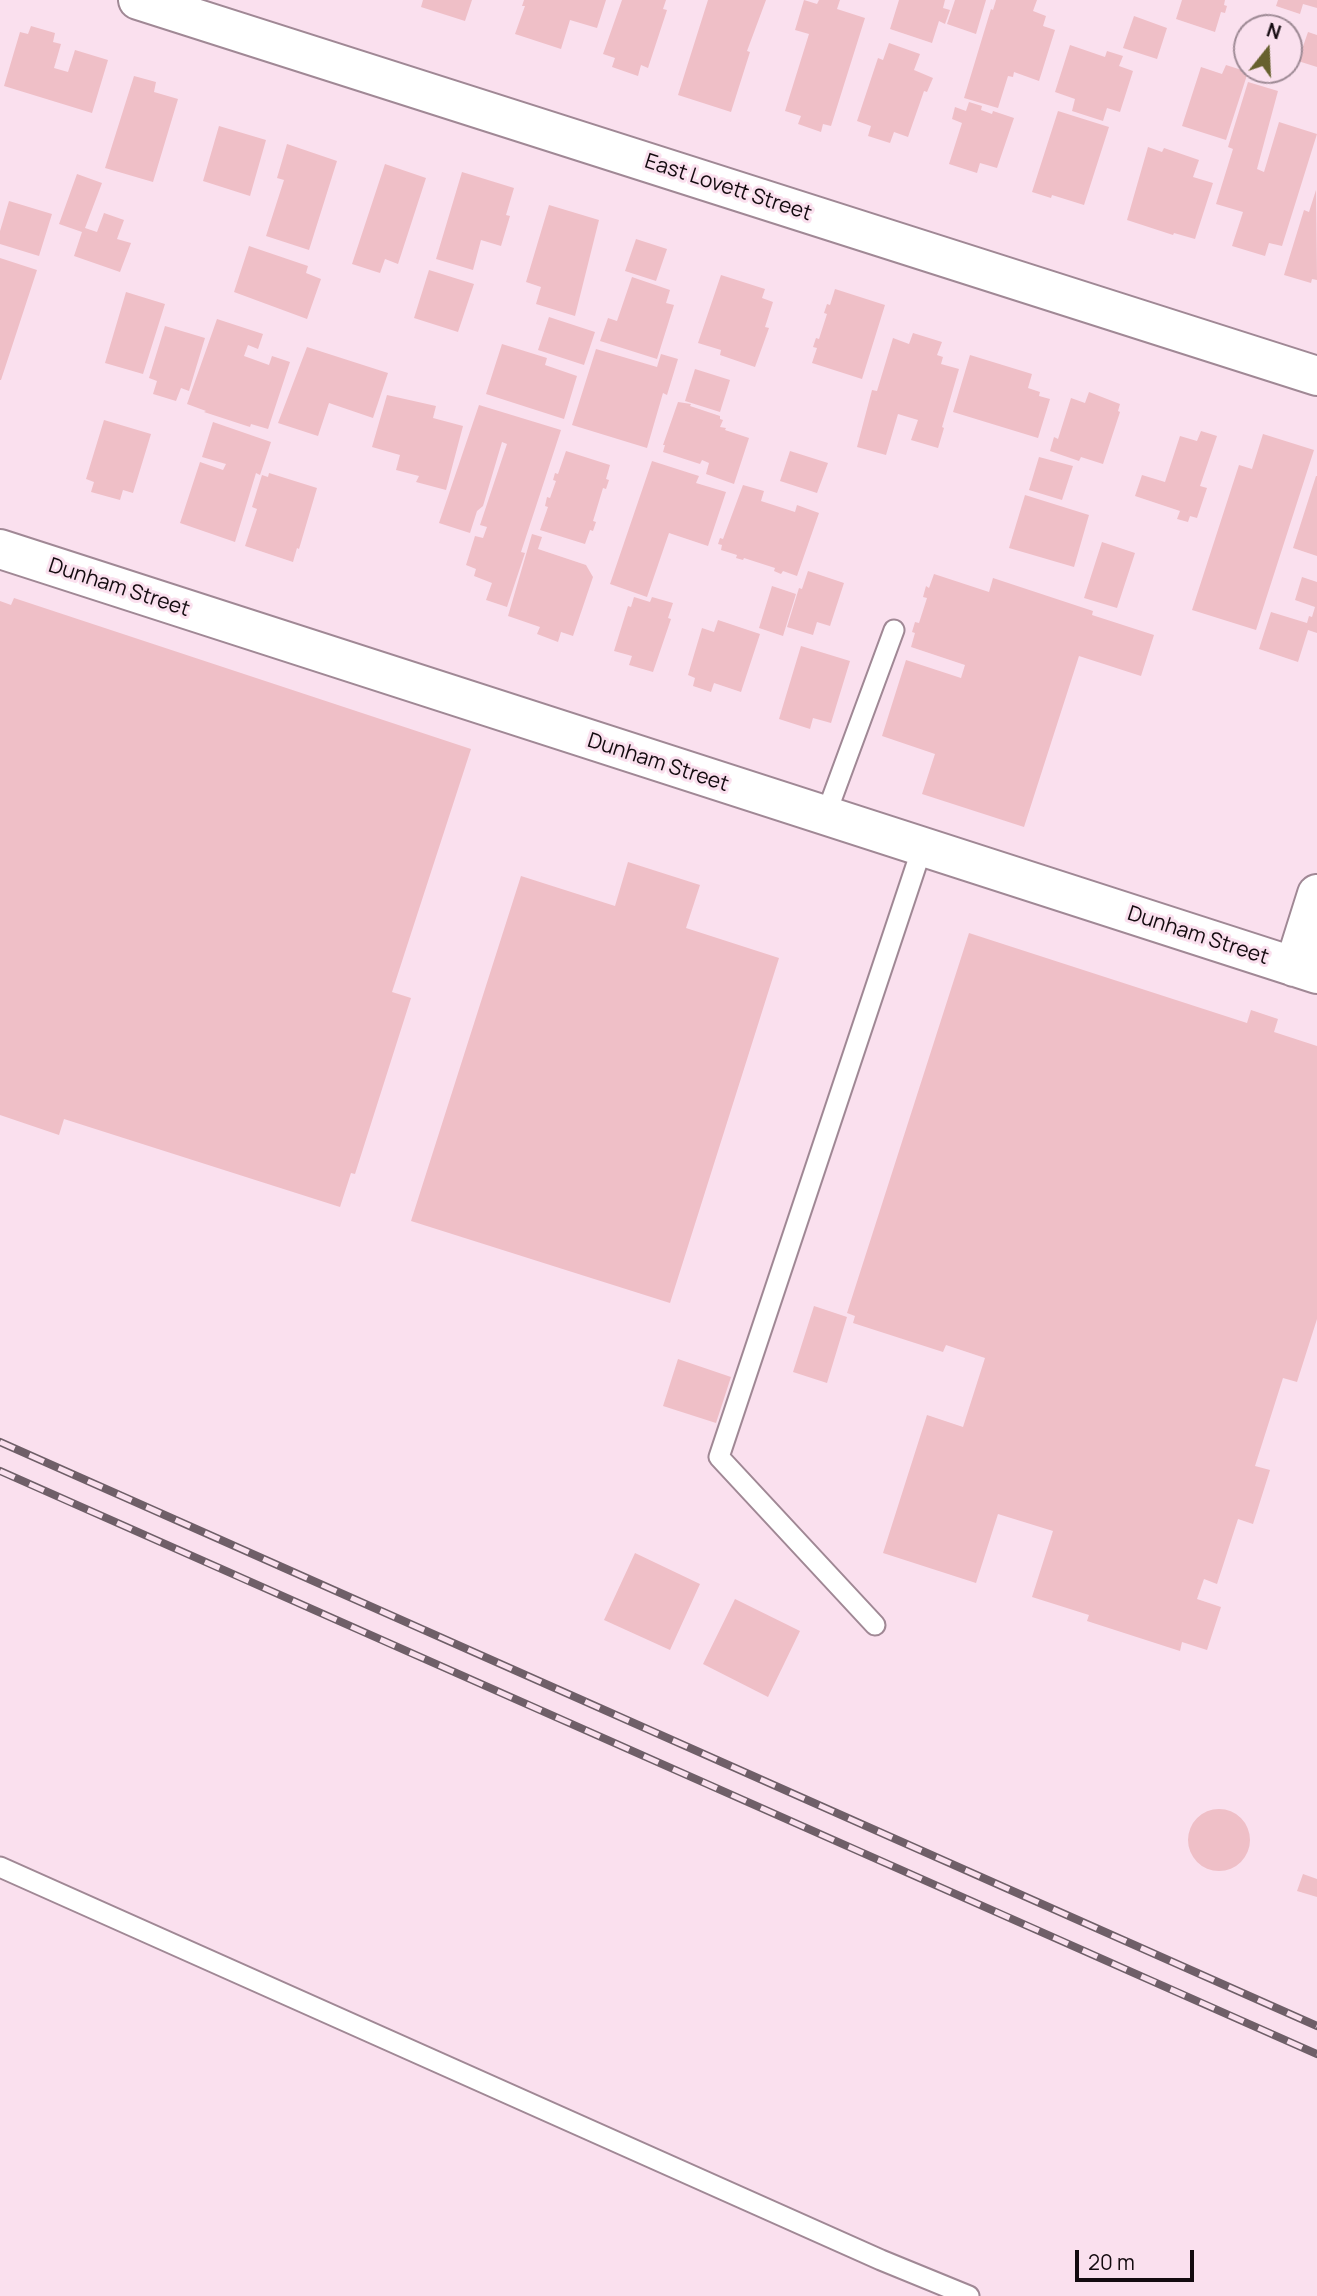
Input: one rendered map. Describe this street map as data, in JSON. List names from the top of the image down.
{
  "streets": {
    "street": ["East Lovett Street", "Dunham Street"]
  },
  "scale_bar": "20 m",
  "north": "top"
}
